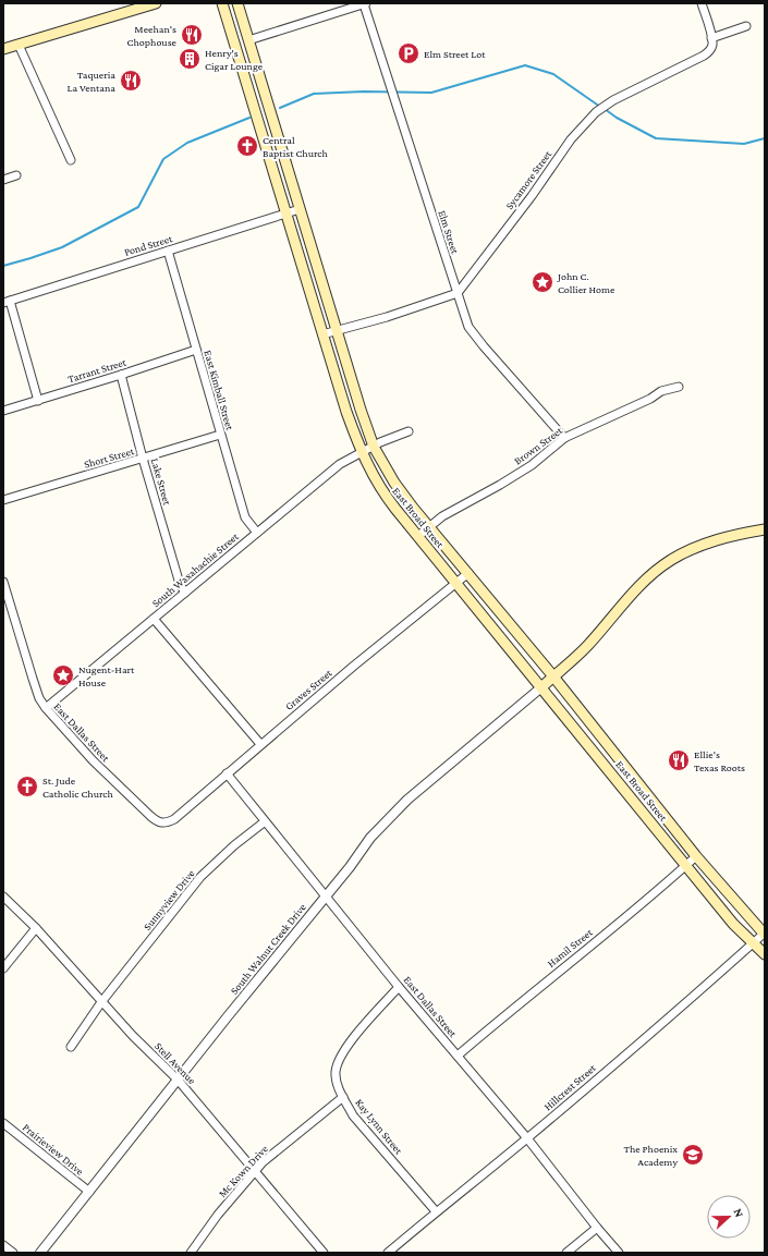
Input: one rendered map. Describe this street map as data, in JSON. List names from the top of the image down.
{
  "streets": {
    "main road": ["East Broad Street"],
    "street": [
      "Sycamore Street",
      "Elm Street",
      "Pond Street",
      "Tarrant Street",
      "East Kimball Street",
      "Brown Street",
      "Short Street",
      "Lake Street",
      "South Waxahachie Street",
      "Graves Street",
      "East Dallas Street",
      "Sunnyview Drive",
      "Hamil Street",
      "South Walnut Creek Drive",
      "Stell Avenue",
      "Hillcrest Street",
      "Kay Lynn Street",
      "Prairieview Drive",
      "Mc Kown Drive"
    ]
  },
  "crossings": [
    ["Sycamore Street", "Elm Street"],
    ["Elm Street", "Brown Street"],
    ["Pond Street", "East Kimball Street"],
    ["Pond Street", "East Broad Street"],
    ["Tarrant Street", "East Kimball Street"],
    ["Tarrant Street", "Lake Street"],
    ["East Kimball Street", "Short Street"],
    ["East Kimball Street", "South Waxahachie Street"],
    ["Brown Street", "East Broad Street"],
    ["Short Street", "Lake Street"],
    ["Lake Street", "South Waxahachie Street"],
    ["East Broad Street", "South Waxahachie Street"],
    ["East Broad Street", "Graves Street"],
    ["East Broad Street", "Hamil Street"],
    ["East Broad Street", "South Walnut Creek Drive"],
    ["East Broad Street", "Hillcrest Street"],
    ["South Waxahachie Street", "East Dallas Street"],
    ["Graves Street", "East Dallas Street"],
    ["East Dallas Street", "Sunnyview Drive"],
    ["East Dallas Street", "Hamil Street"],
    ["East Dallas Street", "South Walnut Creek Drive"],
    ["East Dallas Street", "Hillcrest Street"],
    ["East Dallas Street", "Kay Lynn Street"],
    ["Sunnyview Drive", "Stell Avenue"],
    ["South Walnut Creek Drive", "Stell Avenue"],
    ["South Walnut Creek Drive", "Prairieview Drive"],
    ["Stell Avenue", "Mc Kown Drive"],
    ["Hillcrest Street", "Kay Lynn Street"],
    ["Kay Lynn Street", "Mc Kown Drive"]
  ],
  "places": {
    "restaurant": ["Meehan's Chophouse", "Taqueria La Ventana", "Ellie's Texas Roots"],
    "parking": ["Elm Street Lot"],
    "building": ["Henry's Cigar Lounge"],
    "church": ["Central Baptist Church", "St. Jude Catholic Church"],
    "place": ["John C. Collier Home", "Nugent-Hart House"],
    "school or university": ["The Phoenix Academy"]
  },
  "north": "right"
}
